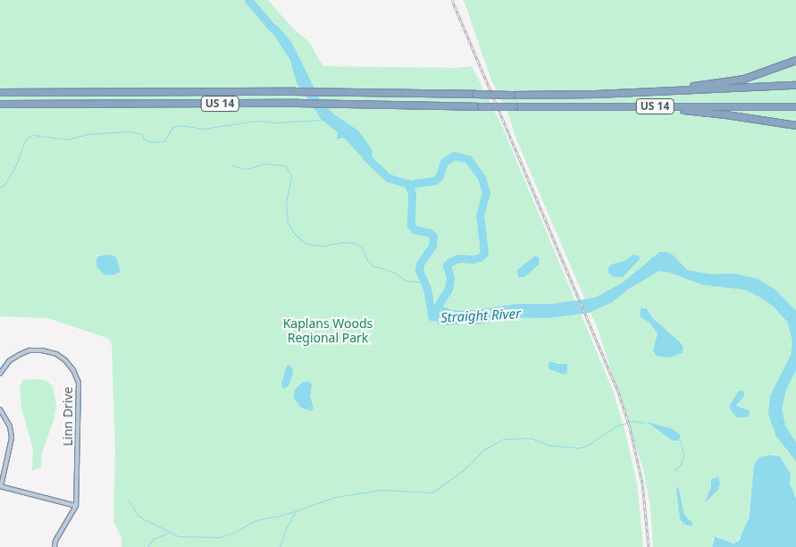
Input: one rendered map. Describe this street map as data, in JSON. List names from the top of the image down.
{
  "streets": {
    "highway": ["US 14"],
    "street": ["Linn Drive"]
  },
  "water": ["Straight River"],
  "parks": ["Kaplans Woods Regional Park"]
}
